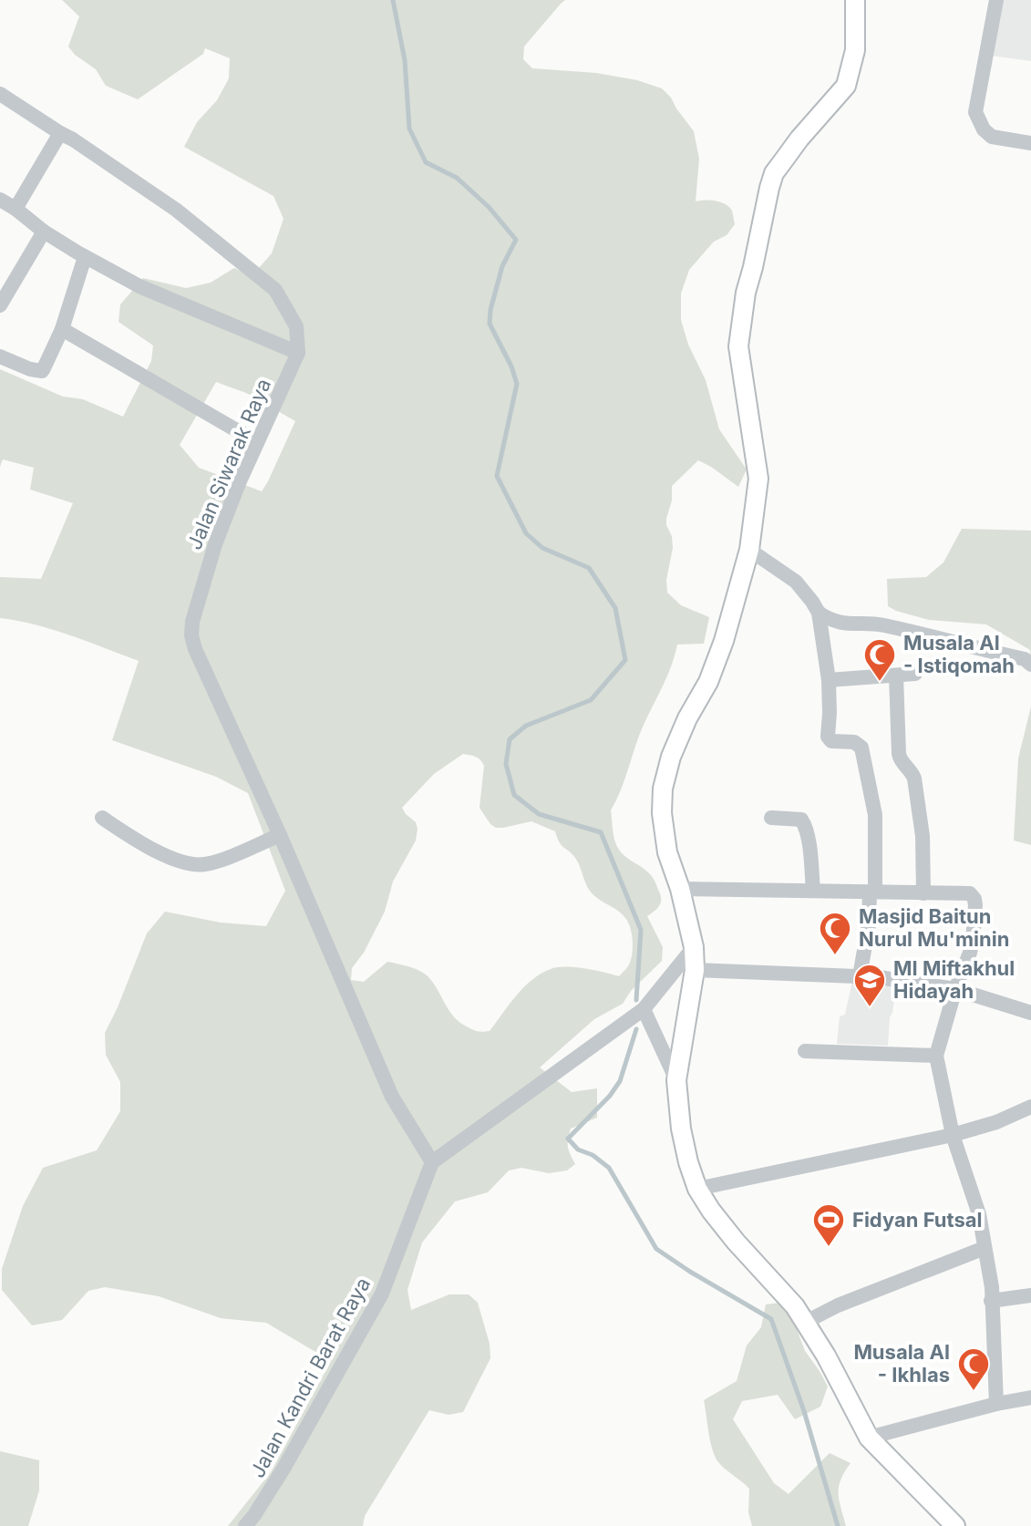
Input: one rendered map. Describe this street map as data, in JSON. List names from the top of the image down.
{
  "streets": {
    "street": ["Jalan Siwarak Raya", "Jalan Kandri Barat Raya"]
  },
  "crossings": [
    ["Jalan Siwarak Raya", "Jalan Kandri Barat Raya"]
  ],
  "places": {
    "mosque": ["Musala Al - Istiqomah", "Masjid Baitun Nurul Mu'minin", "Musala Al - Ikhlas"],
    "school or university": ["MI Miftakhul Hidayah"],
    "sports": ["Fidyan Futsal"]
  }
}
